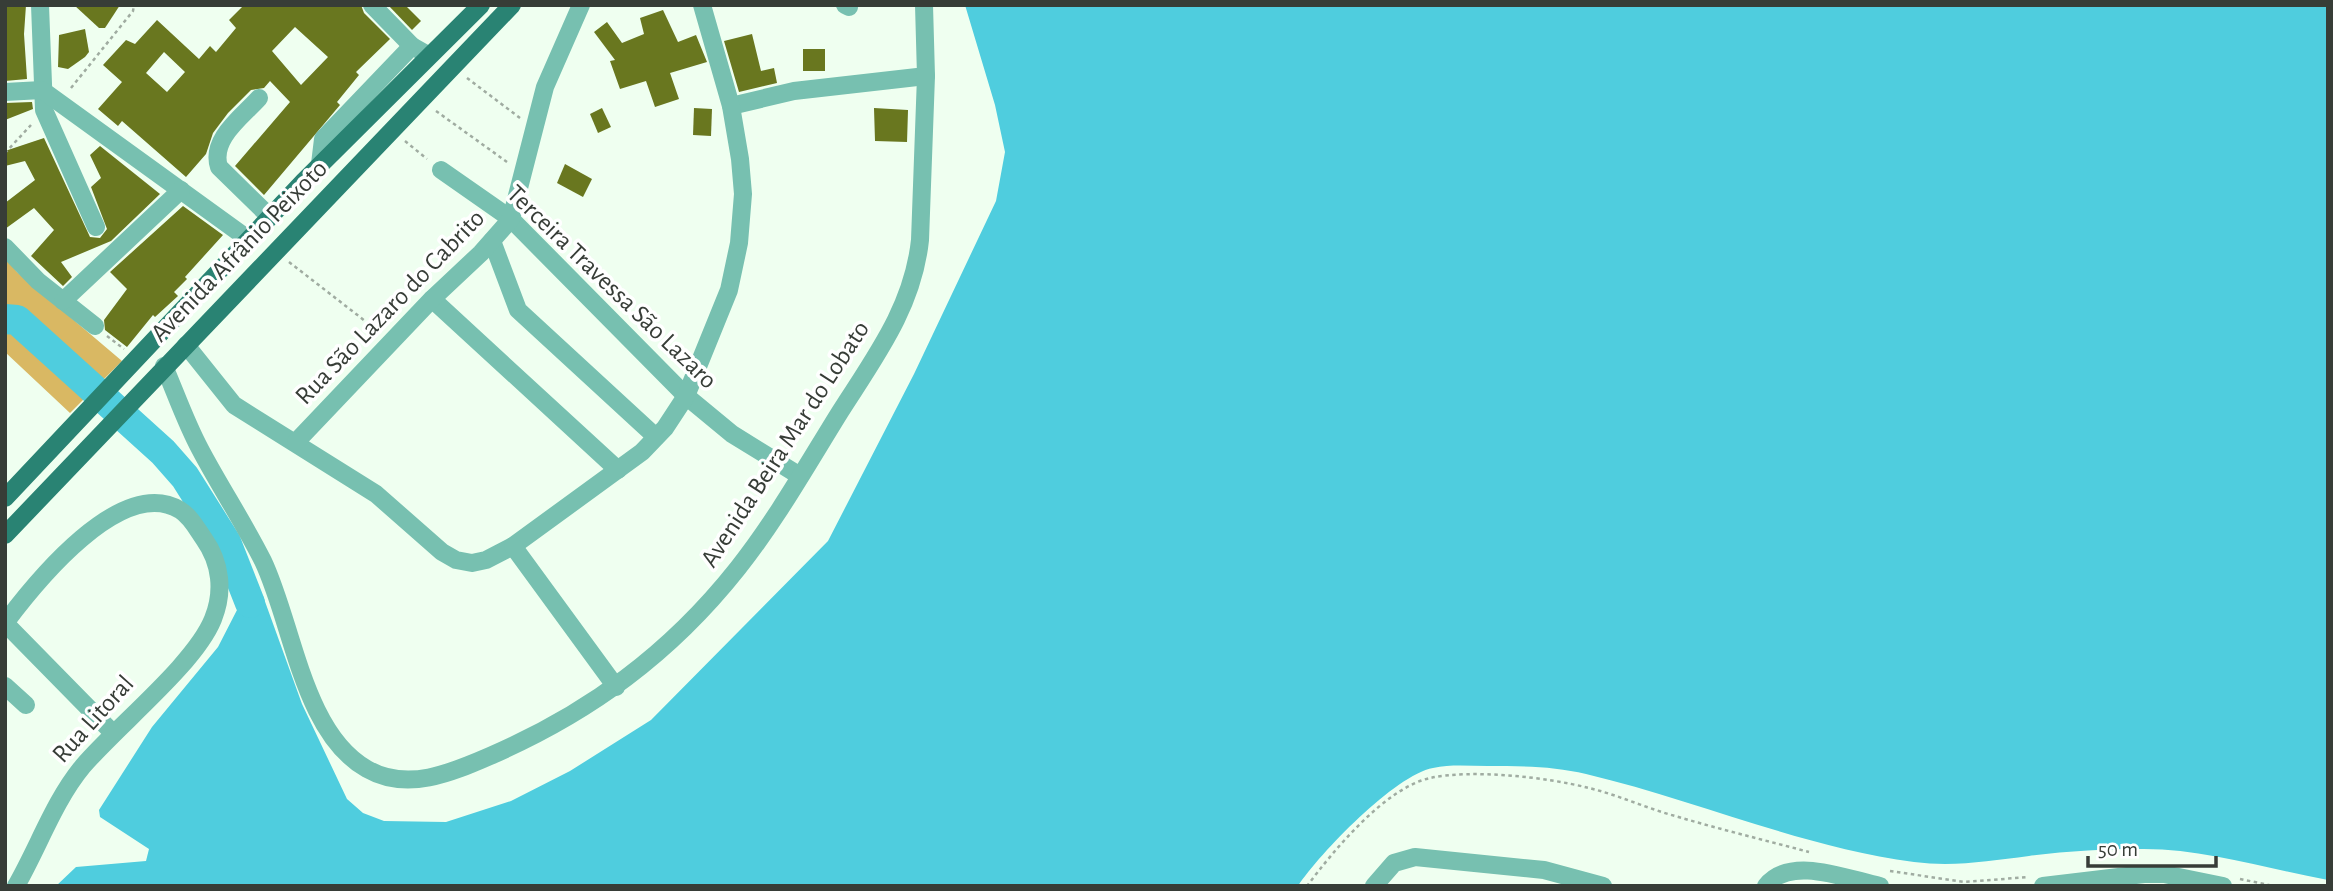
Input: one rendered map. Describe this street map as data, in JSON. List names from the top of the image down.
{
  "streets": {
    "main road": ["Avenida Afrânio Peixoto"],
    "street": [
      "Terceira Travessa São Lazaro",
      "Rua São Lazaro do Cabrito",
      "Avenida Beira Mar do Lobato",
      "Rua Litoral"
    ]
  },
  "crossings": [
    ["Avenida Afrânio Peixoto", "Avenida Beira Mar do Lobato"],
    ["Terceira Travessa São Lazaro", "Rua São Lazaro do Cabrito"],
    ["Terceira Travessa São Lazaro", "Avenida Beira Mar do Lobato"]
  ],
  "scale_bar": "50 m"
}
